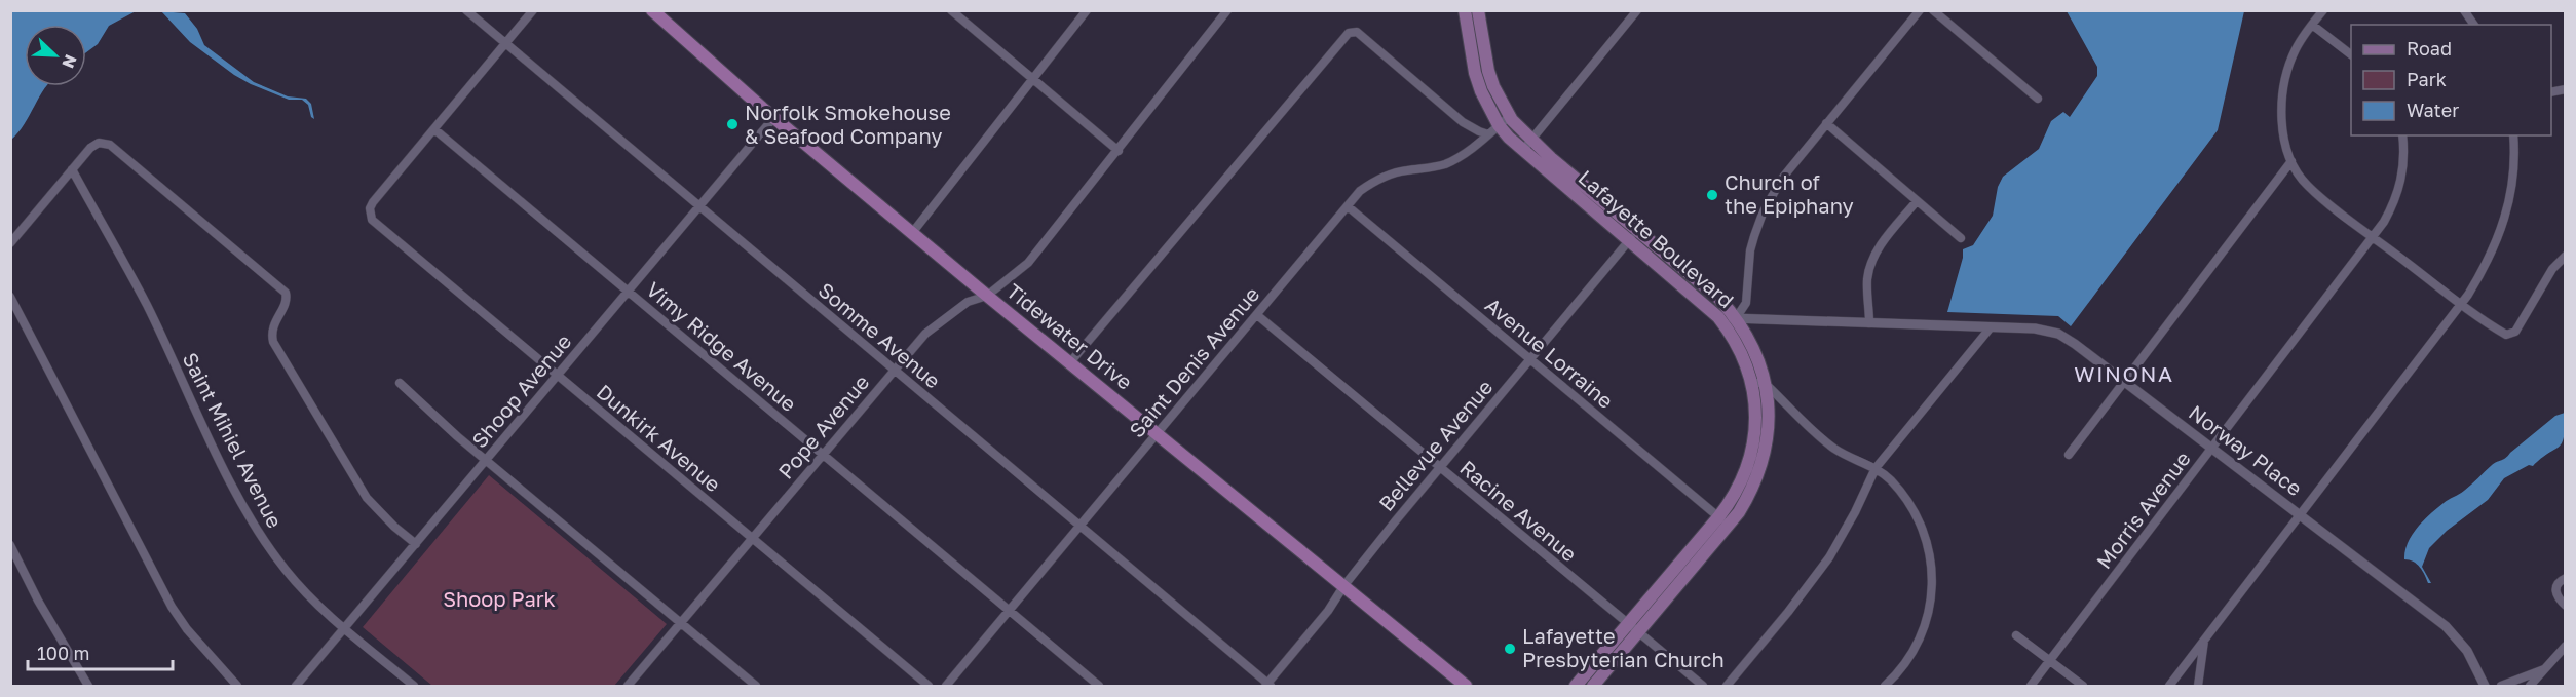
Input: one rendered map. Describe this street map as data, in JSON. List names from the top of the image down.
{
  "streets": {
    "highway": ["Tidewater Drive"],
    "main road": ["Lafayette Boulevard"],
    "street": [
      "Somme Avenue",
      "Vimy Ridge Avenue",
      "Avenue Lorraine",
      "Saint Denis Avenue",
      "Shoop Avenue",
      "Pope Avenue",
      "Dunkirk Avenue",
      "Saint Mihiel Avenue",
      "Bellevue Avenue",
      "Norway Place",
      "Morris Avenue",
      "Racine Avenue"
    ]
  },
  "crossings": [
    ["Lafayette Boulevard", "Avenue Lorraine"],
    ["Lafayette Boulevard", "Saint Denis Avenue"],
    ["Lafayette Boulevard", "Bellevue Avenue"],
    ["Lafayette Boulevard", "Norway Place"],
    ["Lafayette Boulevard", "Racine Avenue"],
    ["Somme Avenue", "Saint Denis Avenue"],
    ["Somme Avenue", "Shoop Avenue"],
    ["Somme Avenue", "Pope Avenue"],
    ["Somme Avenue", "Bellevue Avenue"],
    ["Tidewater Drive", "Saint Denis Avenue"],
    ["Tidewater Drive", "Shoop Avenue"],
    ["Tidewater Drive", "Pope Avenue"],
    ["Tidewater Drive", "Bellevue Avenue"],
    ["Vimy Ridge Avenue", "Saint Denis Avenue"],
    ["Vimy Ridge Avenue", "Shoop Avenue"],
    ["Vimy Ridge Avenue", "Pope Avenue"],
    ["Vimy Ridge Avenue", "Dunkirk Avenue"],
    ["Avenue Lorraine", "Saint Denis Avenue"],
    ["Avenue Lorraine", "Bellevue Avenue"],
    ["Saint Denis Avenue", "Racine Avenue"],
    ["Shoop Avenue", "Dunkirk Avenue"],
    ["Shoop Avenue", "Saint Mihiel Avenue"],
    ["Pope Avenue", "Dunkirk Avenue"],
    ["Bellevue Avenue", "Racine Avenue"],
    ["Norway Place", "Morris Avenue"]
  ],
  "districts": ["WINONA"],
  "parks": ["Shoop Park"],
  "places": ["Norfolk Smokehouse & Seafood Company", "Church of the Epiphany", "Lafayette Presbyterian Church"],
  "legend": ["Road", "Park", "Water"],
  "scale_bar": "100 m",
  "north": "bottom right"
}
